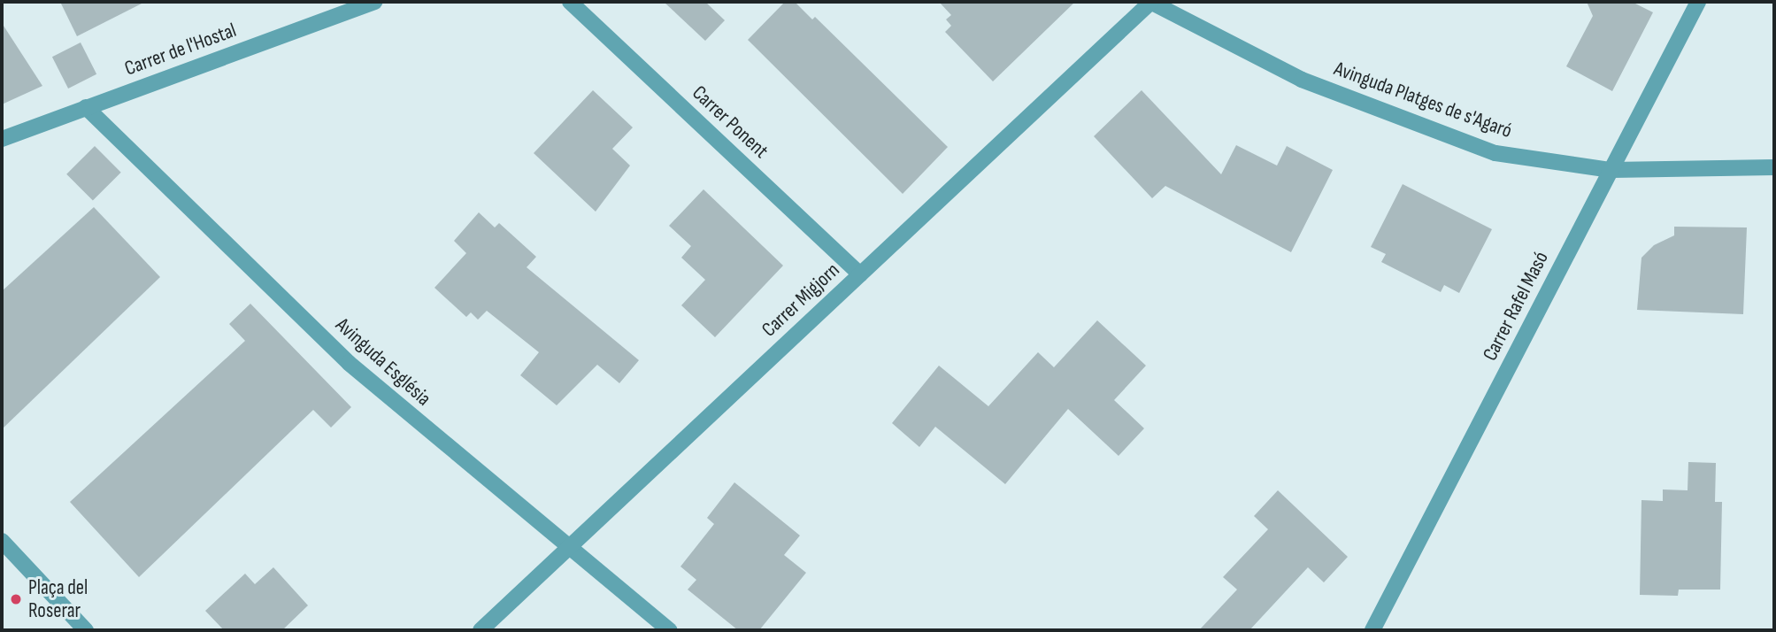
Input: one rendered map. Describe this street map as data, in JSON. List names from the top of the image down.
{
  "streets": {
    "street": [
      "Carrer de l'Hostal",
      "Avinguda Platges de s'Agaró",
      "Carrer Ponent",
      "Carrer Migjorn",
      "Carrer Rafel Masó",
      "Avinguda Església"
    ]
  },
  "crossings": [
    ["Carrer de l'Hostal", "Avinguda Església"],
    ["Avinguda Platges de s'Agaró", "Carrer Migjorn"],
    ["Avinguda Platges de s'Agaró", "Carrer Rafel Masó"],
    ["Carrer Ponent", "Carrer Migjorn"],
    ["Carrer Migjorn", "Avinguda Església"]
  ],
  "places": ["Plaça del Roserar"]
}
